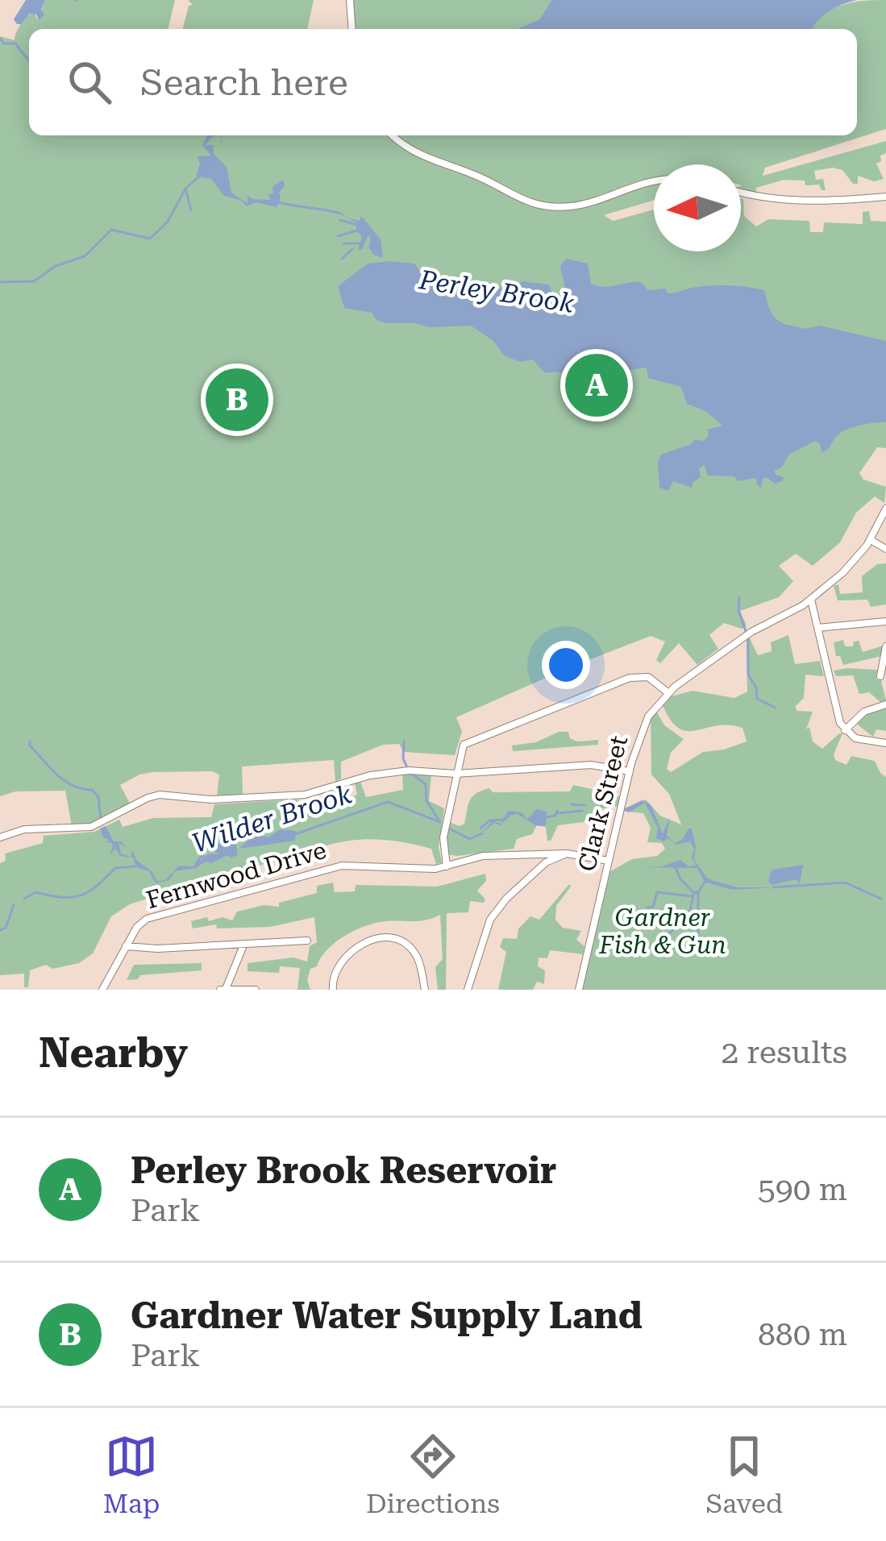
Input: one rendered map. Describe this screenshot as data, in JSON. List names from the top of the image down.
{
  "streets": {
    "street": ["Clark Street", "Fernwood Drive"]
  },
  "crossings": [
    ["Clark Street", "Fernwood Drive"]
  ],
  "water": ["Perley Brook", "Wilder Brook"],
  "parks": ["Gardner Fish & Gun"],
  "north": "left",
  "page": {
    "search": "Search here",
    "pins": ["A", "B"],
    "heading": ["Nearby", "2 results"],
    "list": [
      {
        "mark": "A",
        "name": "Perley Brook Reservoir",
        "note": "Park",
        "value": "590 m"
      },
      {
        "mark": "B",
        "name": "Gardner Water Supply Land",
        "note": "Park",
        "value": "880 m"
      }
    ],
    "nav": ["Map", "Directions", "Saved"]
  }
}
